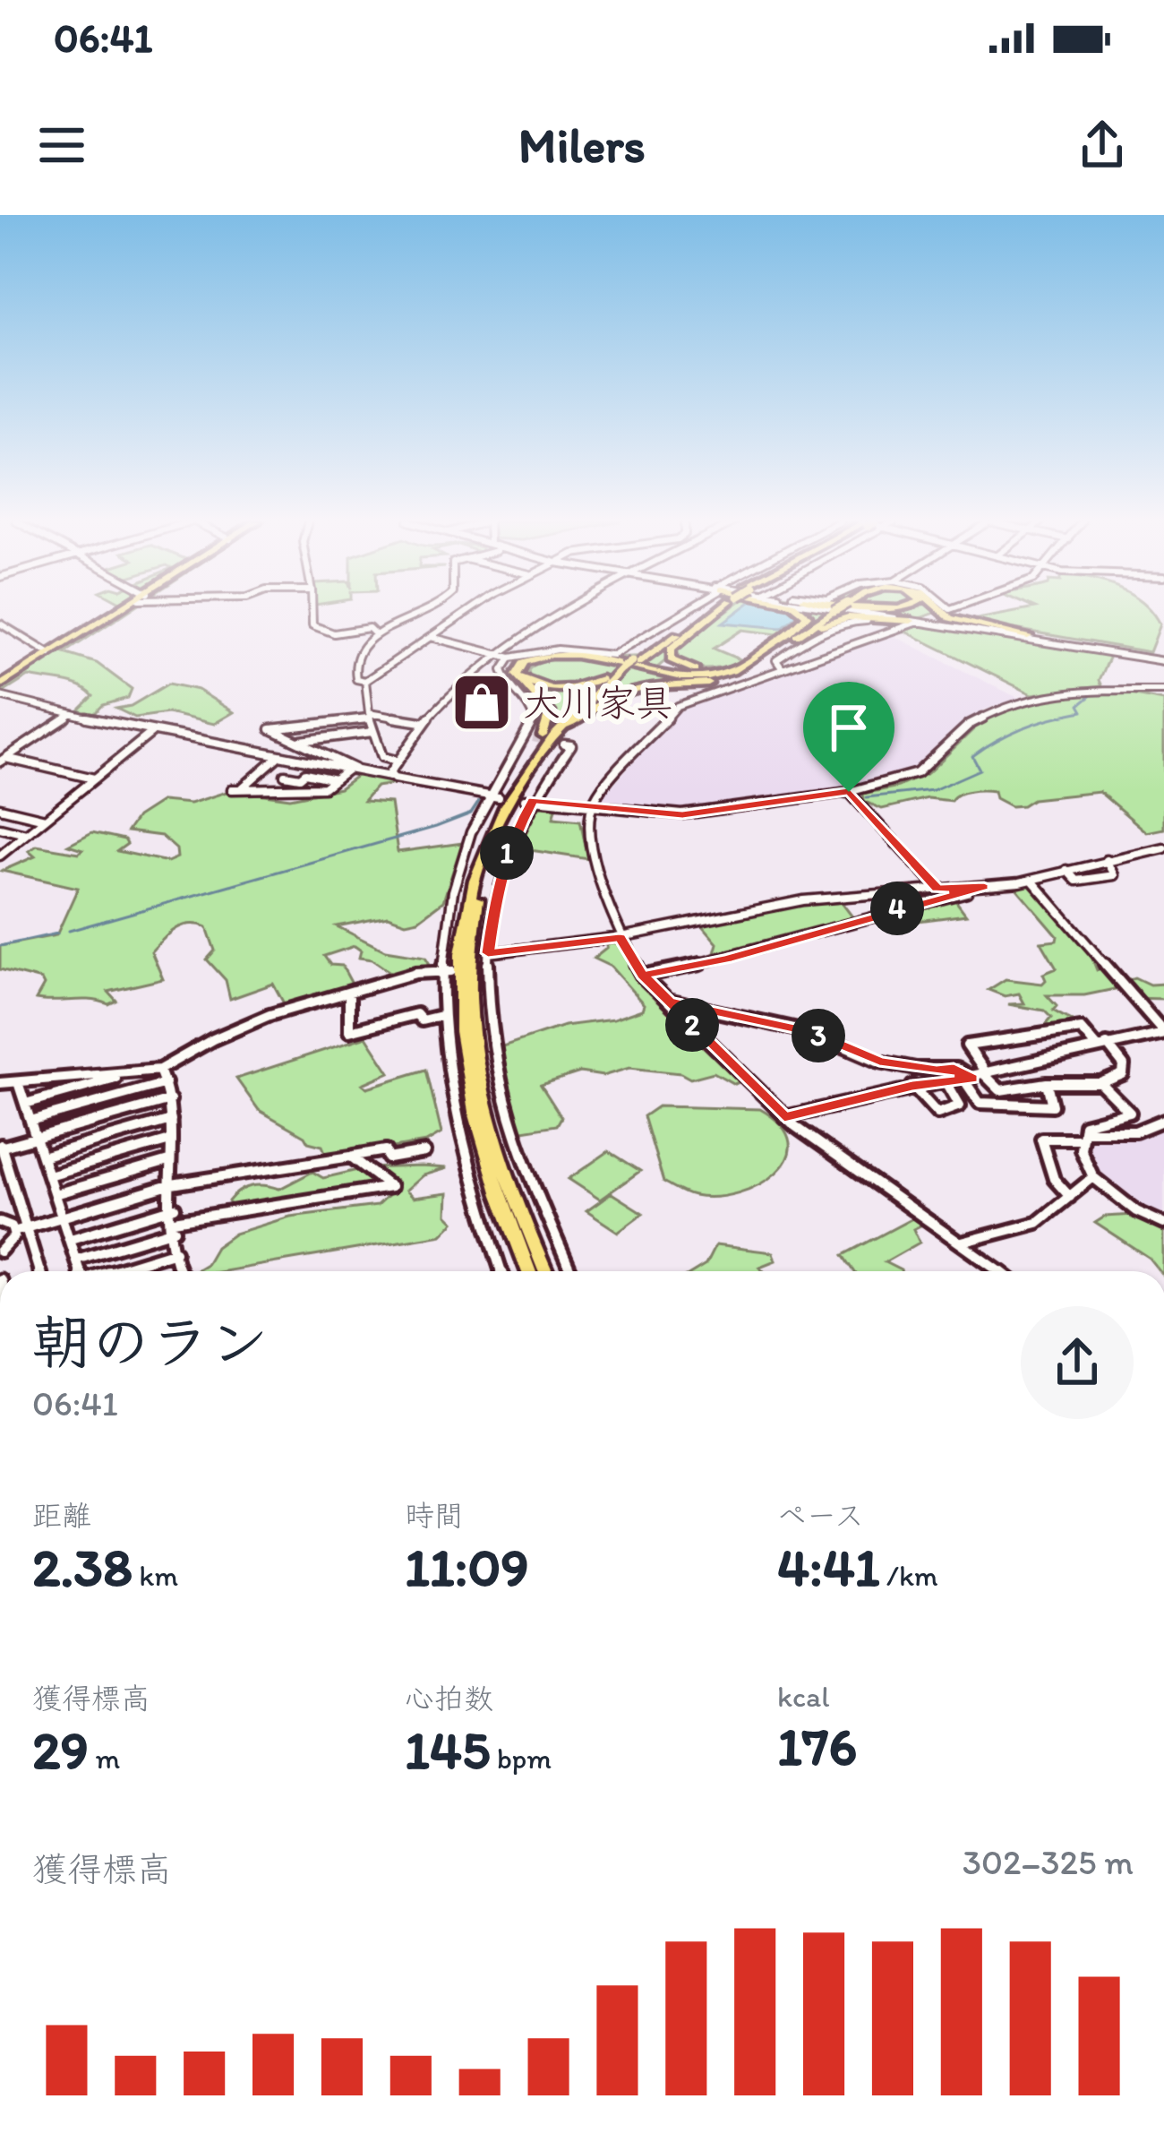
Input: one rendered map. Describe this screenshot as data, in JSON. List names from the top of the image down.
{
  "places": {
    "shop": ["大川家具"]
  },
  "page": {
    "status": "06:41",
    "header": "Milers",
    "pins": [
      "1",
      "4",
      "2",
      "3"
    ],
    "heading": ["朝のラン", "06:41"],
    "stats": [
      ["距離", "2.38 km"],
      ["時間", "11:09"],
      ["ペース", "4:41 /km"],
      ["獲得標高", "29 m"],
      ["心拍数", "145 bpm"],
      ["kcal", "176"]
    ],
    "chart": ["獲得標高", "302–325 m"]
  }
}
